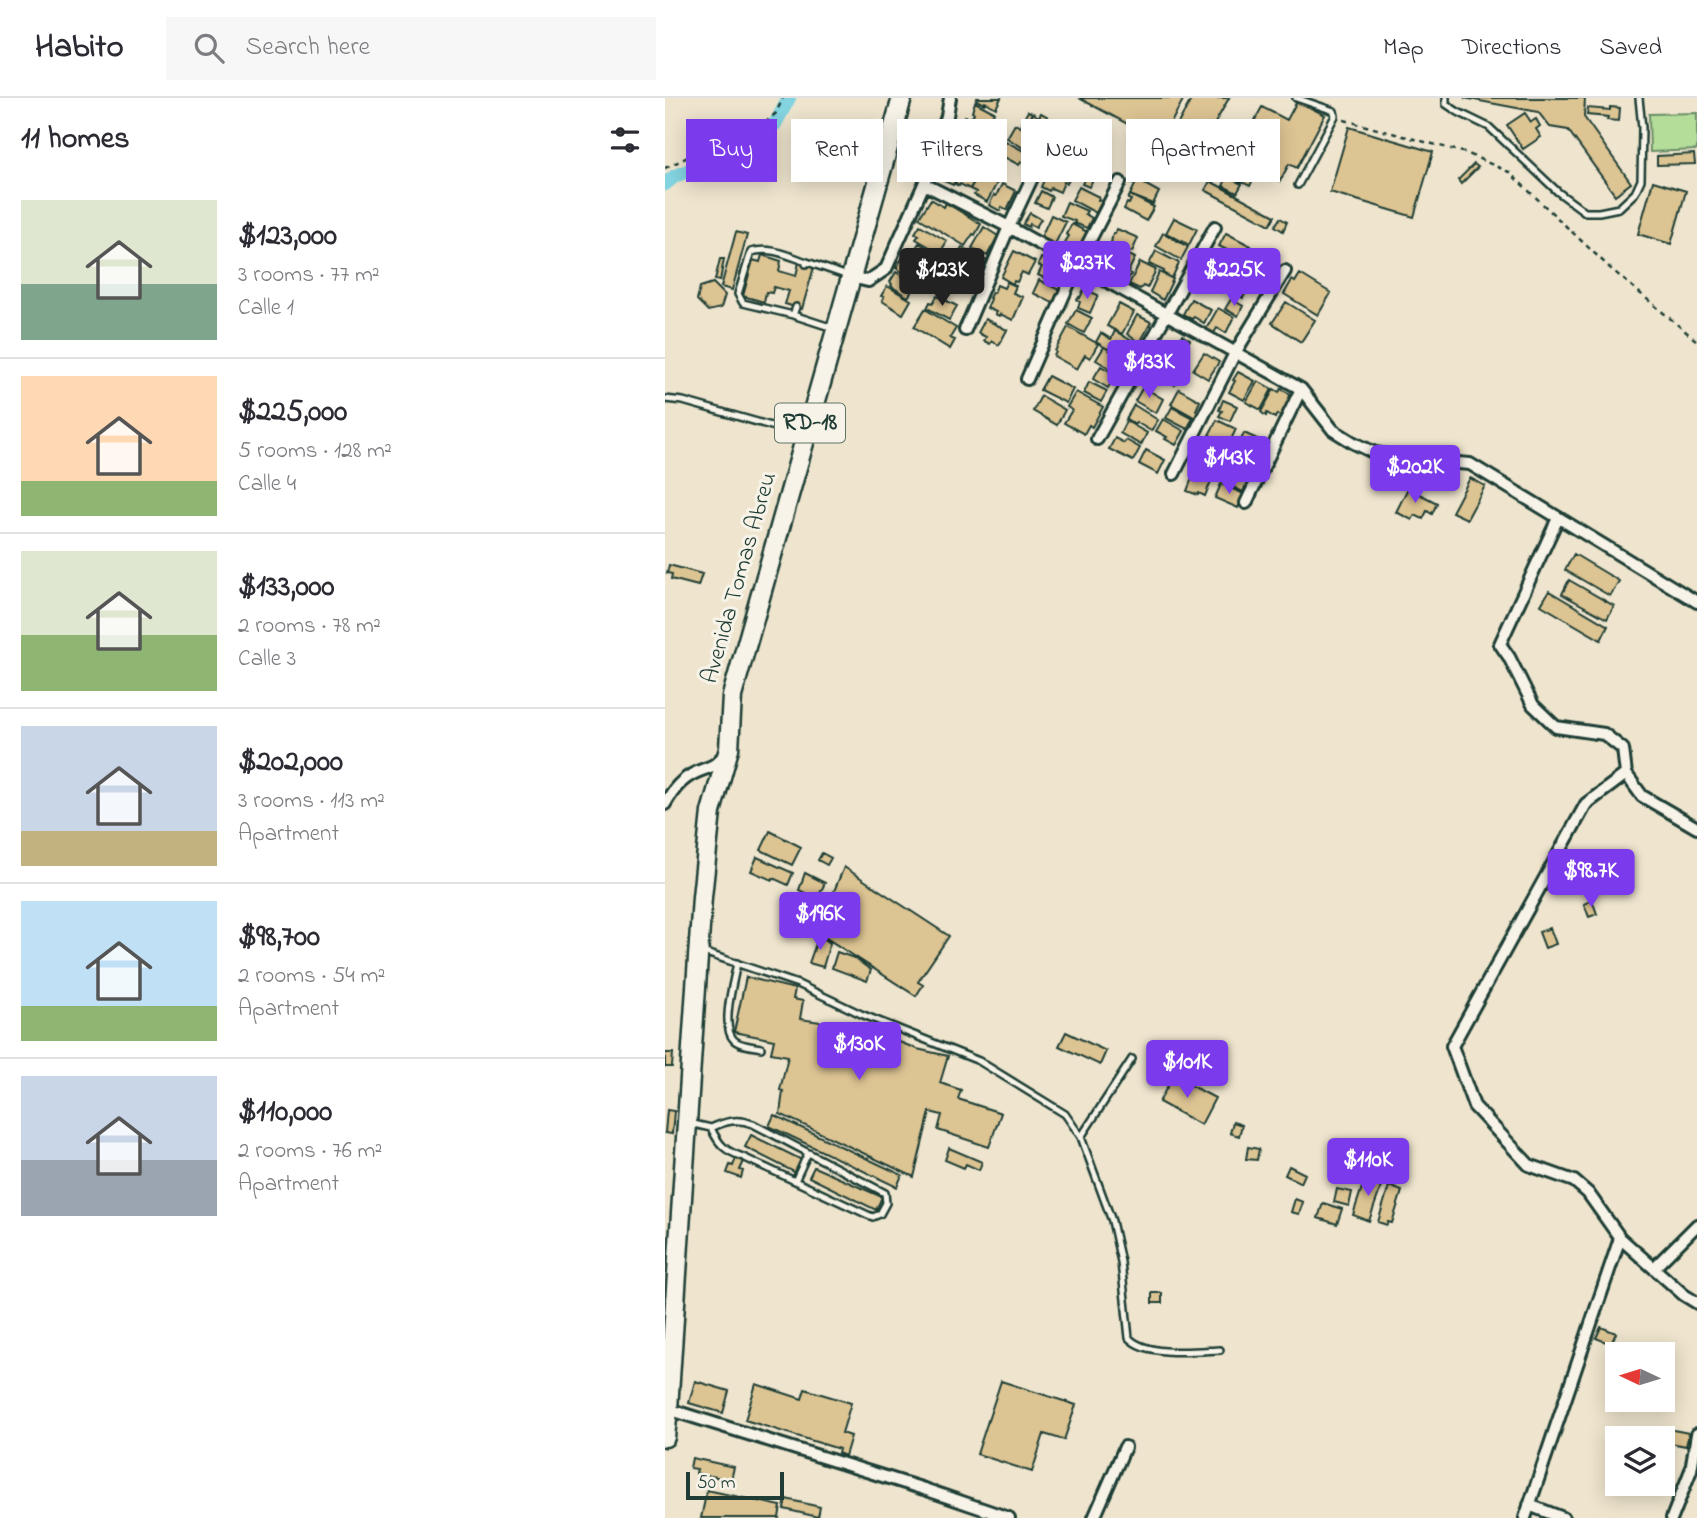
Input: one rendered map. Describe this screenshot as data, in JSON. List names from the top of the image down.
{
  "streets": {
    "main road": ["RD-18", "Avenida Tomas Abreu"]
  },
  "crossings": [
    ["RD-18", "Avenida Tomas Abreu"]
  ],
  "scale_bar": "50 m",
  "north": "left",
  "page": {
    "header": "Habito",
    "search": "Search here",
    "nav": ["Map", "Directions", "Saved"],
    "heading": "11 homes",
    "chip": [
      "Buy",
      "Rent",
      "Filters",
      "New",
      "Apartment"
    ],
    "list": [
      {
        "name": "$123,000",
        "note": "3 rooms · 77 m² · Calle 1"
      },
      {
        "name": "$225,000",
        "note": "5 rooms · 128 m² · Calle 4"
      },
      {
        "name": "$133,000",
        "note": "2 rooms · 78 m² · Calle 3"
      },
      {
        "name": "$202,000",
        "note": "3 rooms · 113 m² · Apartment"
      },
      {
        "name": "$98,700",
        "note": "2 rooms · 54 m² · Apartment"
      },
      {
        "name": "$110,000",
        "note": "2 rooms · 76 m² · Apartment"
      }
    ],
    "price": [
      "$237K",
      "$123K",
      "$225K",
      "$133K",
      "$143K",
      "$202K",
      "$98.7K",
      "$196K",
      "$130K",
      "$101K",
      "$110K"
    ],
    "scale": "50 m"
  }
}
